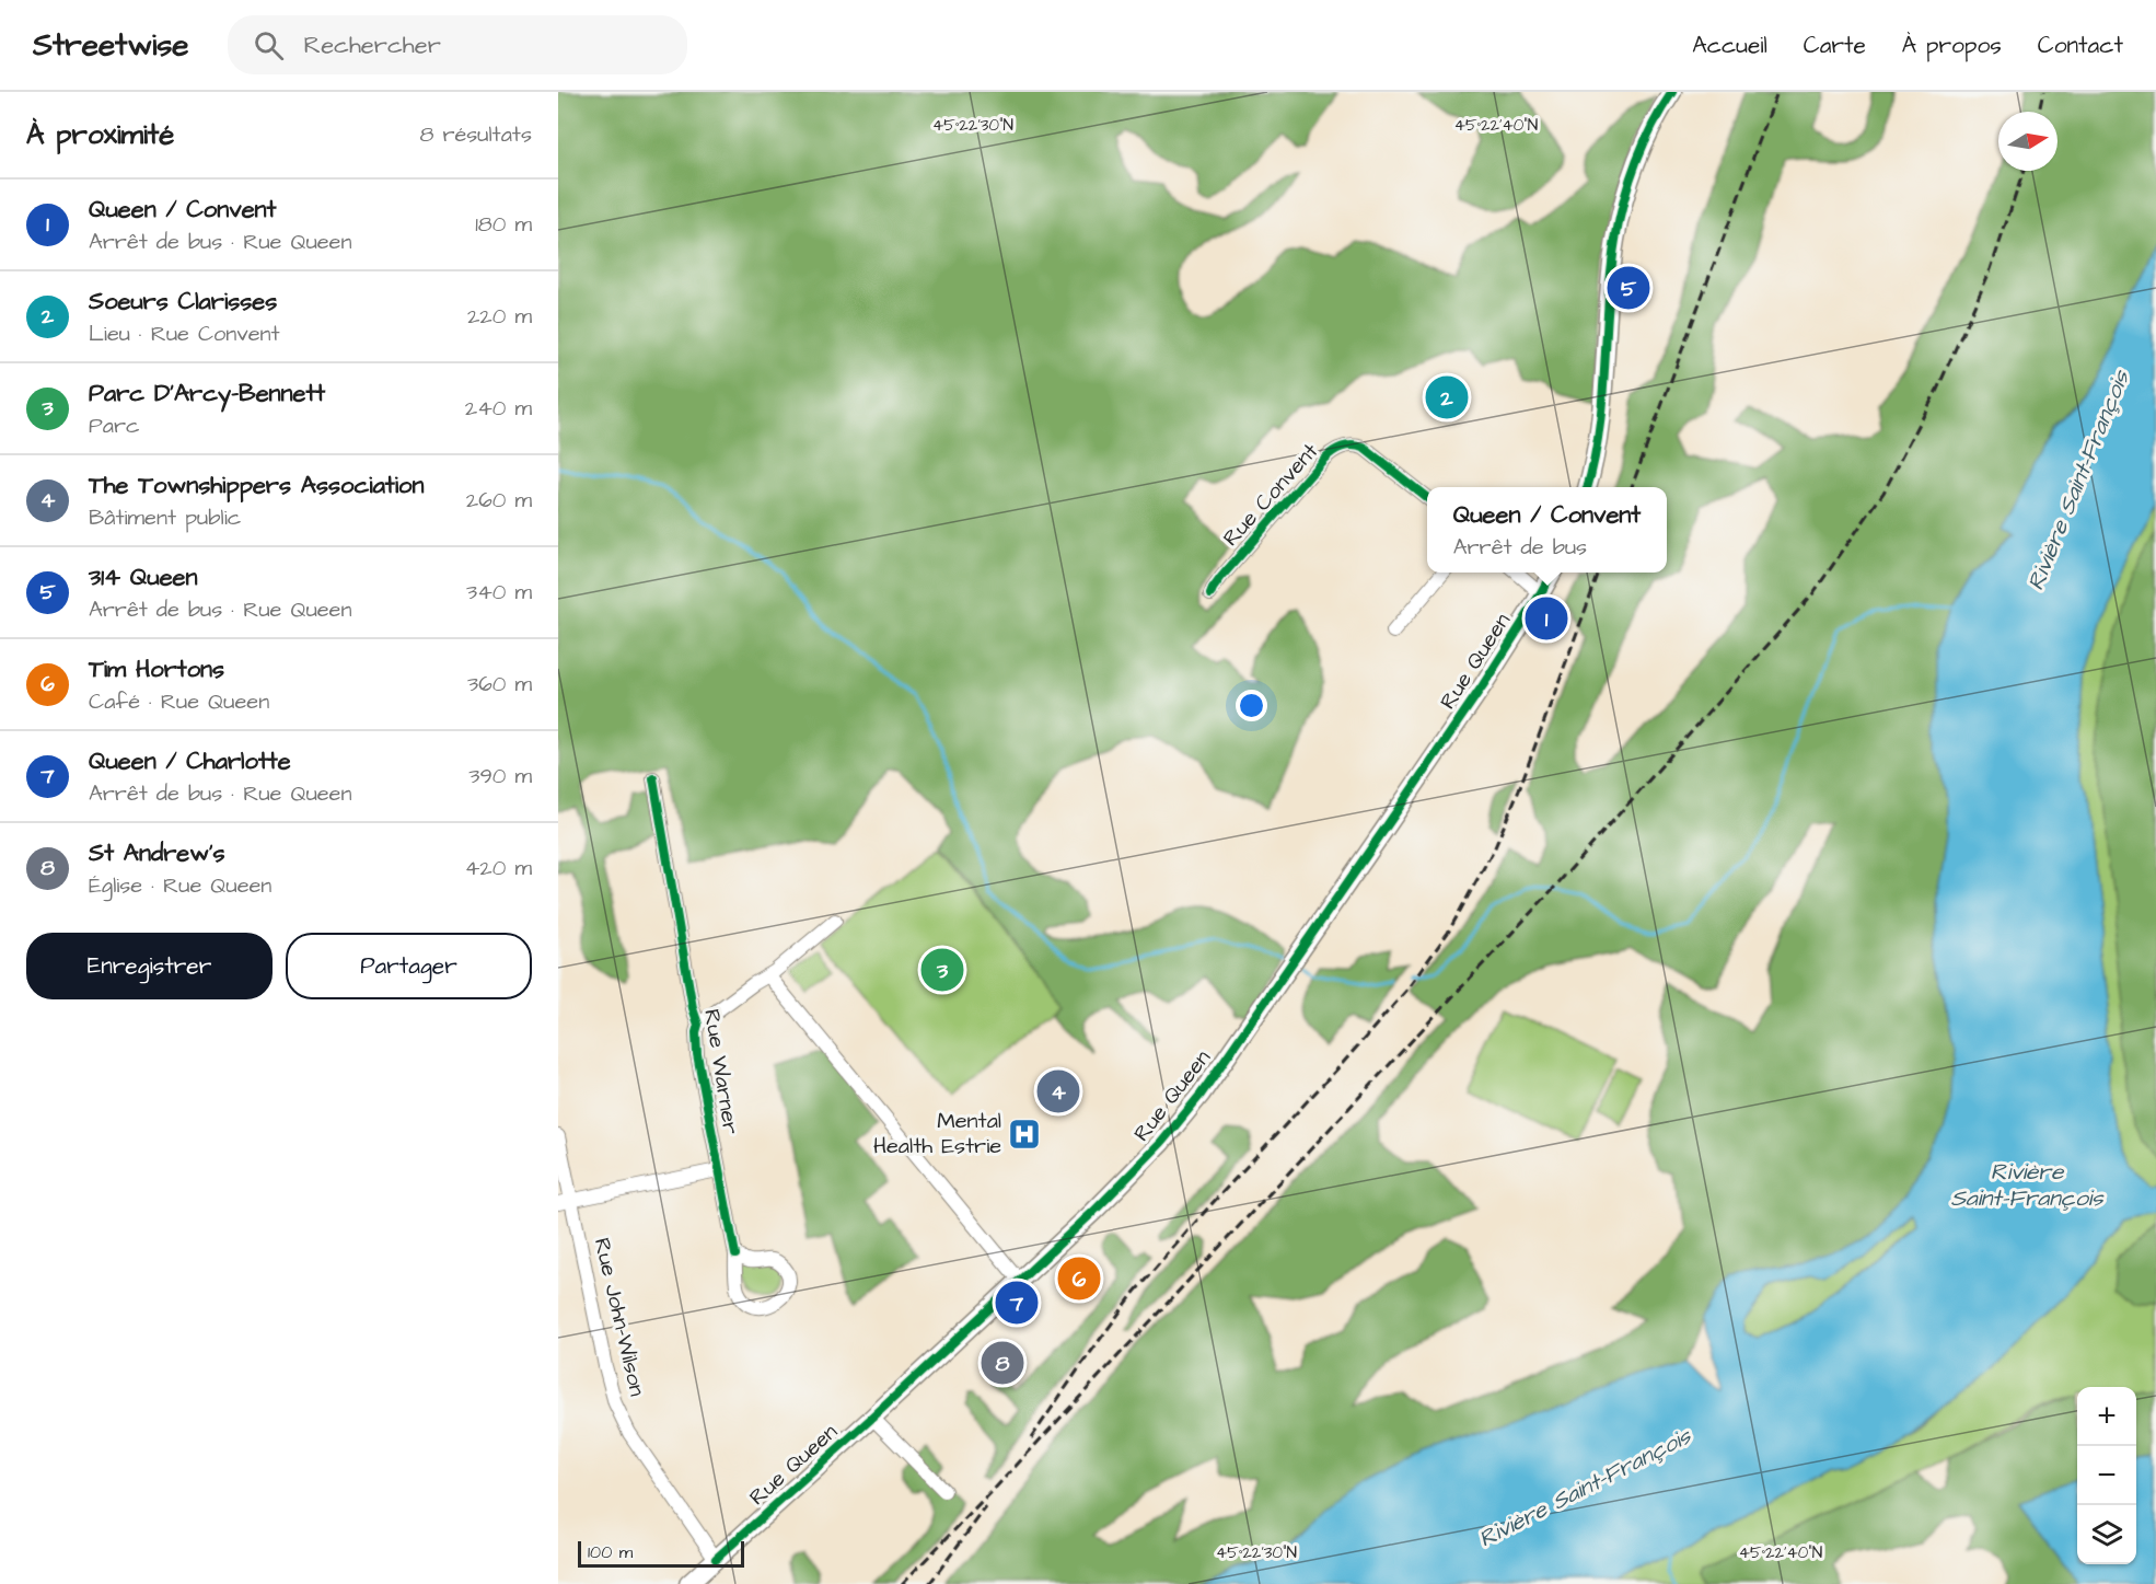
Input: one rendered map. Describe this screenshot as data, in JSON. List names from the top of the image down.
{
  "streets": {
    "main road": ["Rue Queen"],
    "street": ["Rue Convent", "Rue Warner", "Rue John-Wilson"]
  },
  "crossings": [
    ["Rue Queen", "Rue John-Wilson"]
  ],
  "water": ["Rivière Saint-François"],
  "places": {
    "hospital": ["Mental Health Estrie"]
  },
  "scale_bar": "100 m",
  "north": "right",
  "page": {
    "header": "Streetwise",
    "search": "Rechercher",
    "nav": [
      "Accueil",
      "Carte",
      "À propos",
      "Contact"
    ],
    "heading": ["À proximité", "8 résultats"],
    "list": [
      {
        "mark": "1",
        "name": "Queen / Convent",
        "note": "Arrêt de bus · Rue Queen",
        "value": "180 m"
      },
      {
        "mark": "2",
        "name": "Soeurs Clarisses",
        "note": "Lieu · Rue Convent",
        "value": "220 m"
      },
      {
        "mark": "3",
        "name": "Parc D'Arcy-Bennett",
        "note": "Parc",
        "value": "240 m"
      },
      {
        "mark": "4",
        "name": "The Townshippers Association",
        "note": "Bâtiment public",
        "value": "260 m"
      },
      {
        "mark": "5",
        "name": "314 Queen",
        "note": "Arrêt de bus · Rue Queen",
        "value": "340 m"
      },
      {
        "mark": "6",
        "name": "Tim Hortons",
        "note": "Café · Rue Queen",
        "value": "360 m"
      },
      {
        "mark": "7",
        "name": "Queen / Charlotte",
        "note": "Arrêt de bus · Rue Queen",
        "value": "390 m"
      },
      {
        "mark": "8",
        "name": "St Andrew's",
        "note": "Église · Rue Queen",
        "value": "420 m"
      }
    ],
    "pins": [
      "5",
      "2",
      "1",
      "3",
      "4",
      "6",
      "7",
      "8"
    ],
    "popup": ["Queen / Convent", "Arrêt de bus"],
    "buttons": ["Enregistrer", "Partager"],
    "map_buttons": ["+", "−"],
    "scale": "100 m"
  },
  "coordinates": ["45°22'30\"N", "45°22'40\"N"]
}
